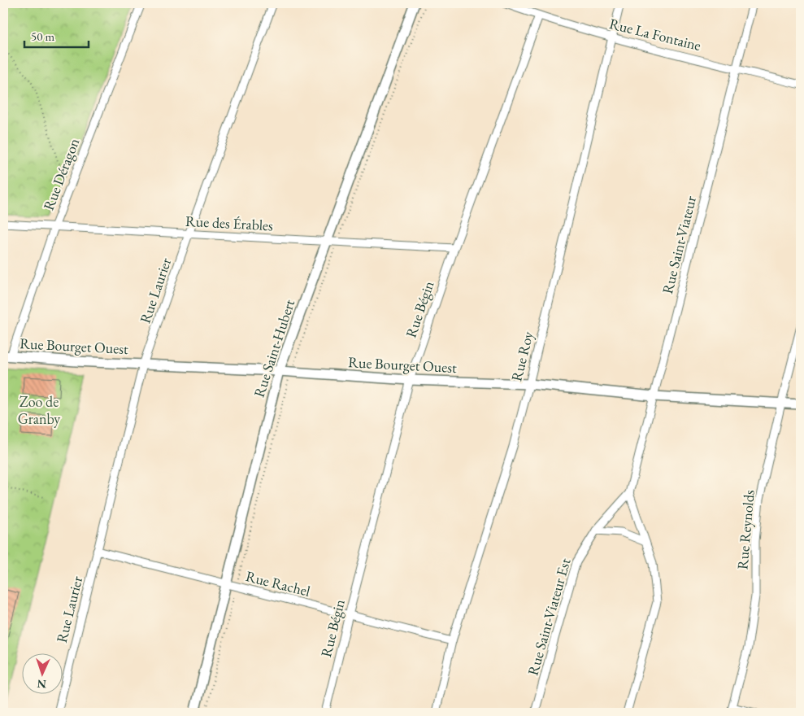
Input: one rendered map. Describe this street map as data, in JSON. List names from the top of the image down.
{
  "streets": {
    "street": [
      "Rue La Fontaine",
      "Rue Déragon",
      "Rue des Érables",
      "Rue Saint-Viateur",
      "Rue Laurier",
      "Rue Bégin",
      "Rue Bourget Ouest",
      "Rue Saint-Hubert",
      "Rue Roy",
      "Rue Reynolds",
      "Rue Rachel",
      "Rue Saint-Viateur Est"
    ]
  },
  "crossings": [
    ["Rue La Fontaine", "Rue Saint-Viateur"],
    ["Rue La Fontaine", "Rue Bégin"],
    ["Rue La Fontaine", "Rue Roy"],
    ["Rue Déragon", "Rue des Érables"],
    ["Rue Déragon", "Rue Bourget Ouest"],
    ["Rue des Érables", "Rue Laurier"],
    ["Rue des Érables", "Rue Bégin"],
    ["Rue des Érables", "Rue Saint-Hubert"],
    ["Rue Saint-Viateur", "Rue Bourget Ouest"],
    ["Rue Saint-Viateur", "Rue Saint-Viateur Est"],
    ["Rue Laurier", "Rue Bourget Ouest"],
    ["Rue Laurier", "Rue Rachel"],
    ["Rue Bégin", "Rue Bourget Ouest"],
    ["Rue Bégin", "Rue Rachel"],
    ["Rue Bourget Ouest", "Rue Saint-Hubert"],
    ["Rue Bourget Ouest", "Rue Roy"],
    ["Rue Bourget Ouest", "Rue Reynolds"],
    ["Rue Saint-Hubert", "Rue Rachel"],
    ["Rue Roy", "Rue Rachel"]
  ],
  "parks": ["Zoo de Granby"],
  "scale_bar": "50 m",
  "north": "bottom"
}
